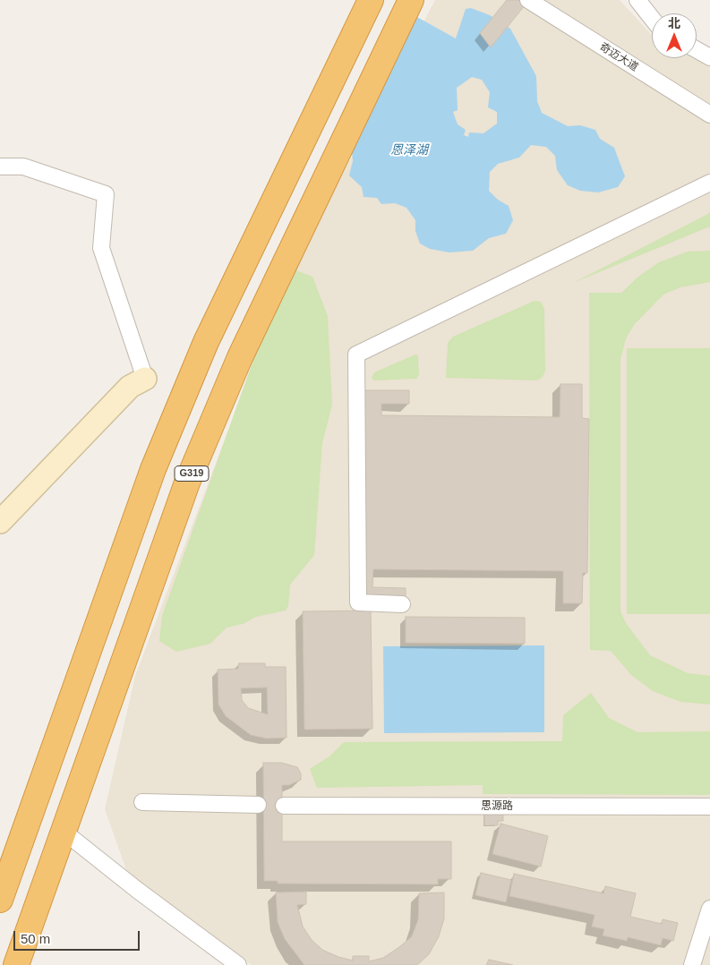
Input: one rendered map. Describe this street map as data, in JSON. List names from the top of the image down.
{
  "streets": {
    "highway": ["G319"],
    "street": ["奇迈大道", "思源路"]
  },
  "water": ["恩泽湖"],
  "scale_bar": "50 m",
  "north": "top"
}
